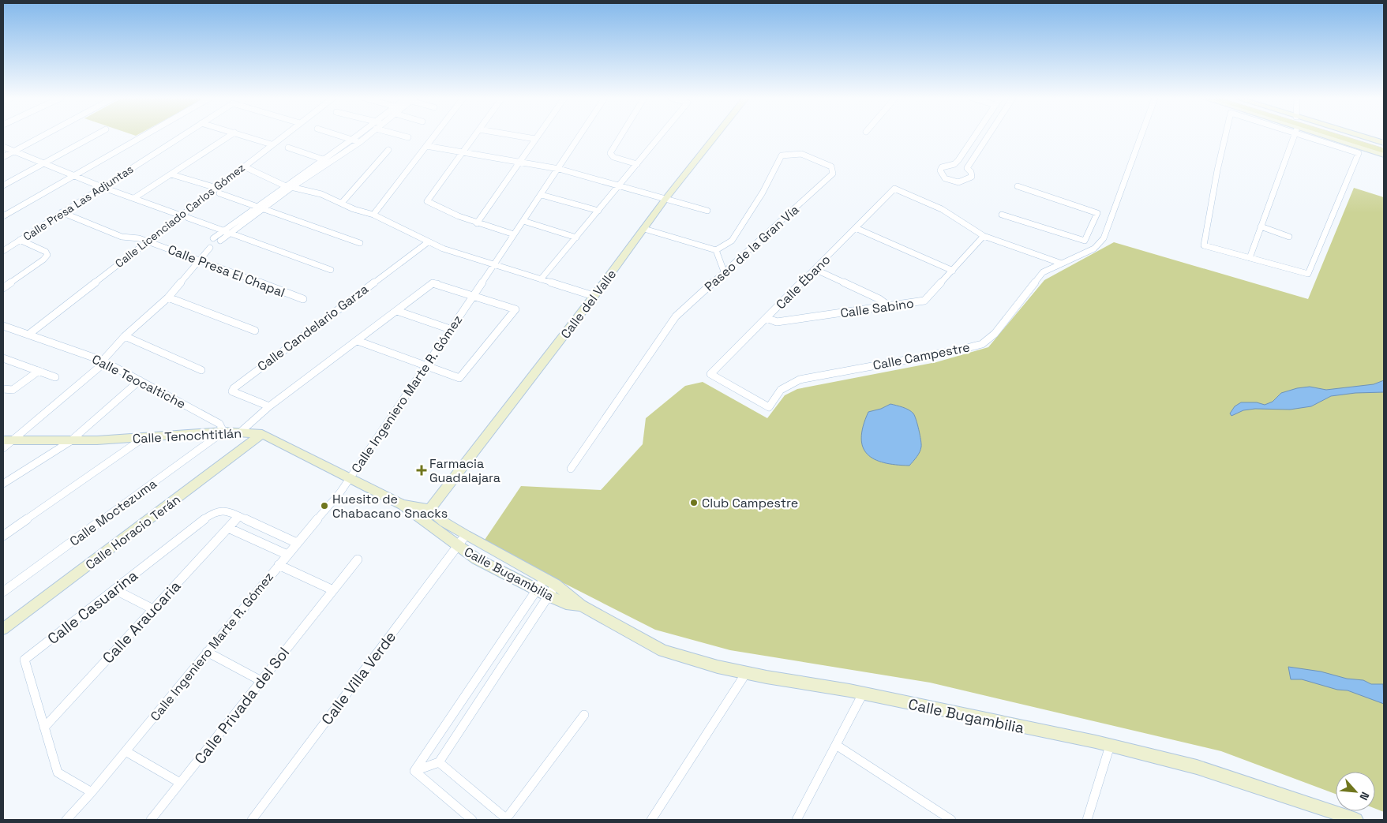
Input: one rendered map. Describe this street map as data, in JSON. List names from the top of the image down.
{
  "streets": {
    "street": [
      "Calle Presa Las Adjuntas",
      "Calle Licenciado Carlos Gómez",
      "Paseo de la Gran Vía",
      "Calle Presa El Chapal",
      "Calle Ébano",
      "Calle del Valle",
      "Calle Sabino",
      "Calle Candelario Garza",
      "Calle Campestre",
      "Calle Teocaltiche",
      "Calle Ingeniero Marte R. Gómez",
      "Calle Tenochtitlán",
      "Calle Moctezuma",
      "Calle Horacio Terán",
      "Calle Bugambilia",
      "Calle Casuarina",
      "Calle Araucaria",
      "Calle Villa Verde",
      "Calle Privada del Sol"
    ]
  },
  "crossings": [
    ["Calle Presa Las Adjuntas", "Calle Presa El Chapal"],
    ["Calle Licenciado Carlos Gómez", "Calle Presa El Chapal"],
    ["Calle Licenciado Carlos Gómez", "Calle Teocaltiche"],
    ["Calle Ébano", "Calle Sabino"],
    ["Calle Ébano", "Calle Campestre"],
    ["Calle del Valle", "Calle Tenochtitlán"],
    ["Calle del Valle", "Calle Bugambilia"],
    ["Calle Teocaltiche", "Calle Tenochtitlán"],
    ["Calle Teocaltiche", "Calle Moctezuma"],
    ["Calle Ingeniero Marte R. Gómez", "Calle Tenochtitlán"],
    ["Calle Ingeniero Marte R. Gómez", "Calle Casuarina"],
    ["Calle Tenochtitlán", "Calle Moctezuma"],
    ["Calle Tenochtitlán", "Calle Horacio Terán"],
    ["Calle Tenochtitlán", "Calle Bugambilia"],
    ["Calle Bugambilia", "Calle Villa Verde"],
    ["Calle Casuarina", "Calle Araucaria"]
  ],
  "places": {
    "health": ["Farmacia Guadalajara"],
    "other": ["Club Campestre", "Huesito de Chabacano Snacks"]
  },
  "north": "bottom right"
}
